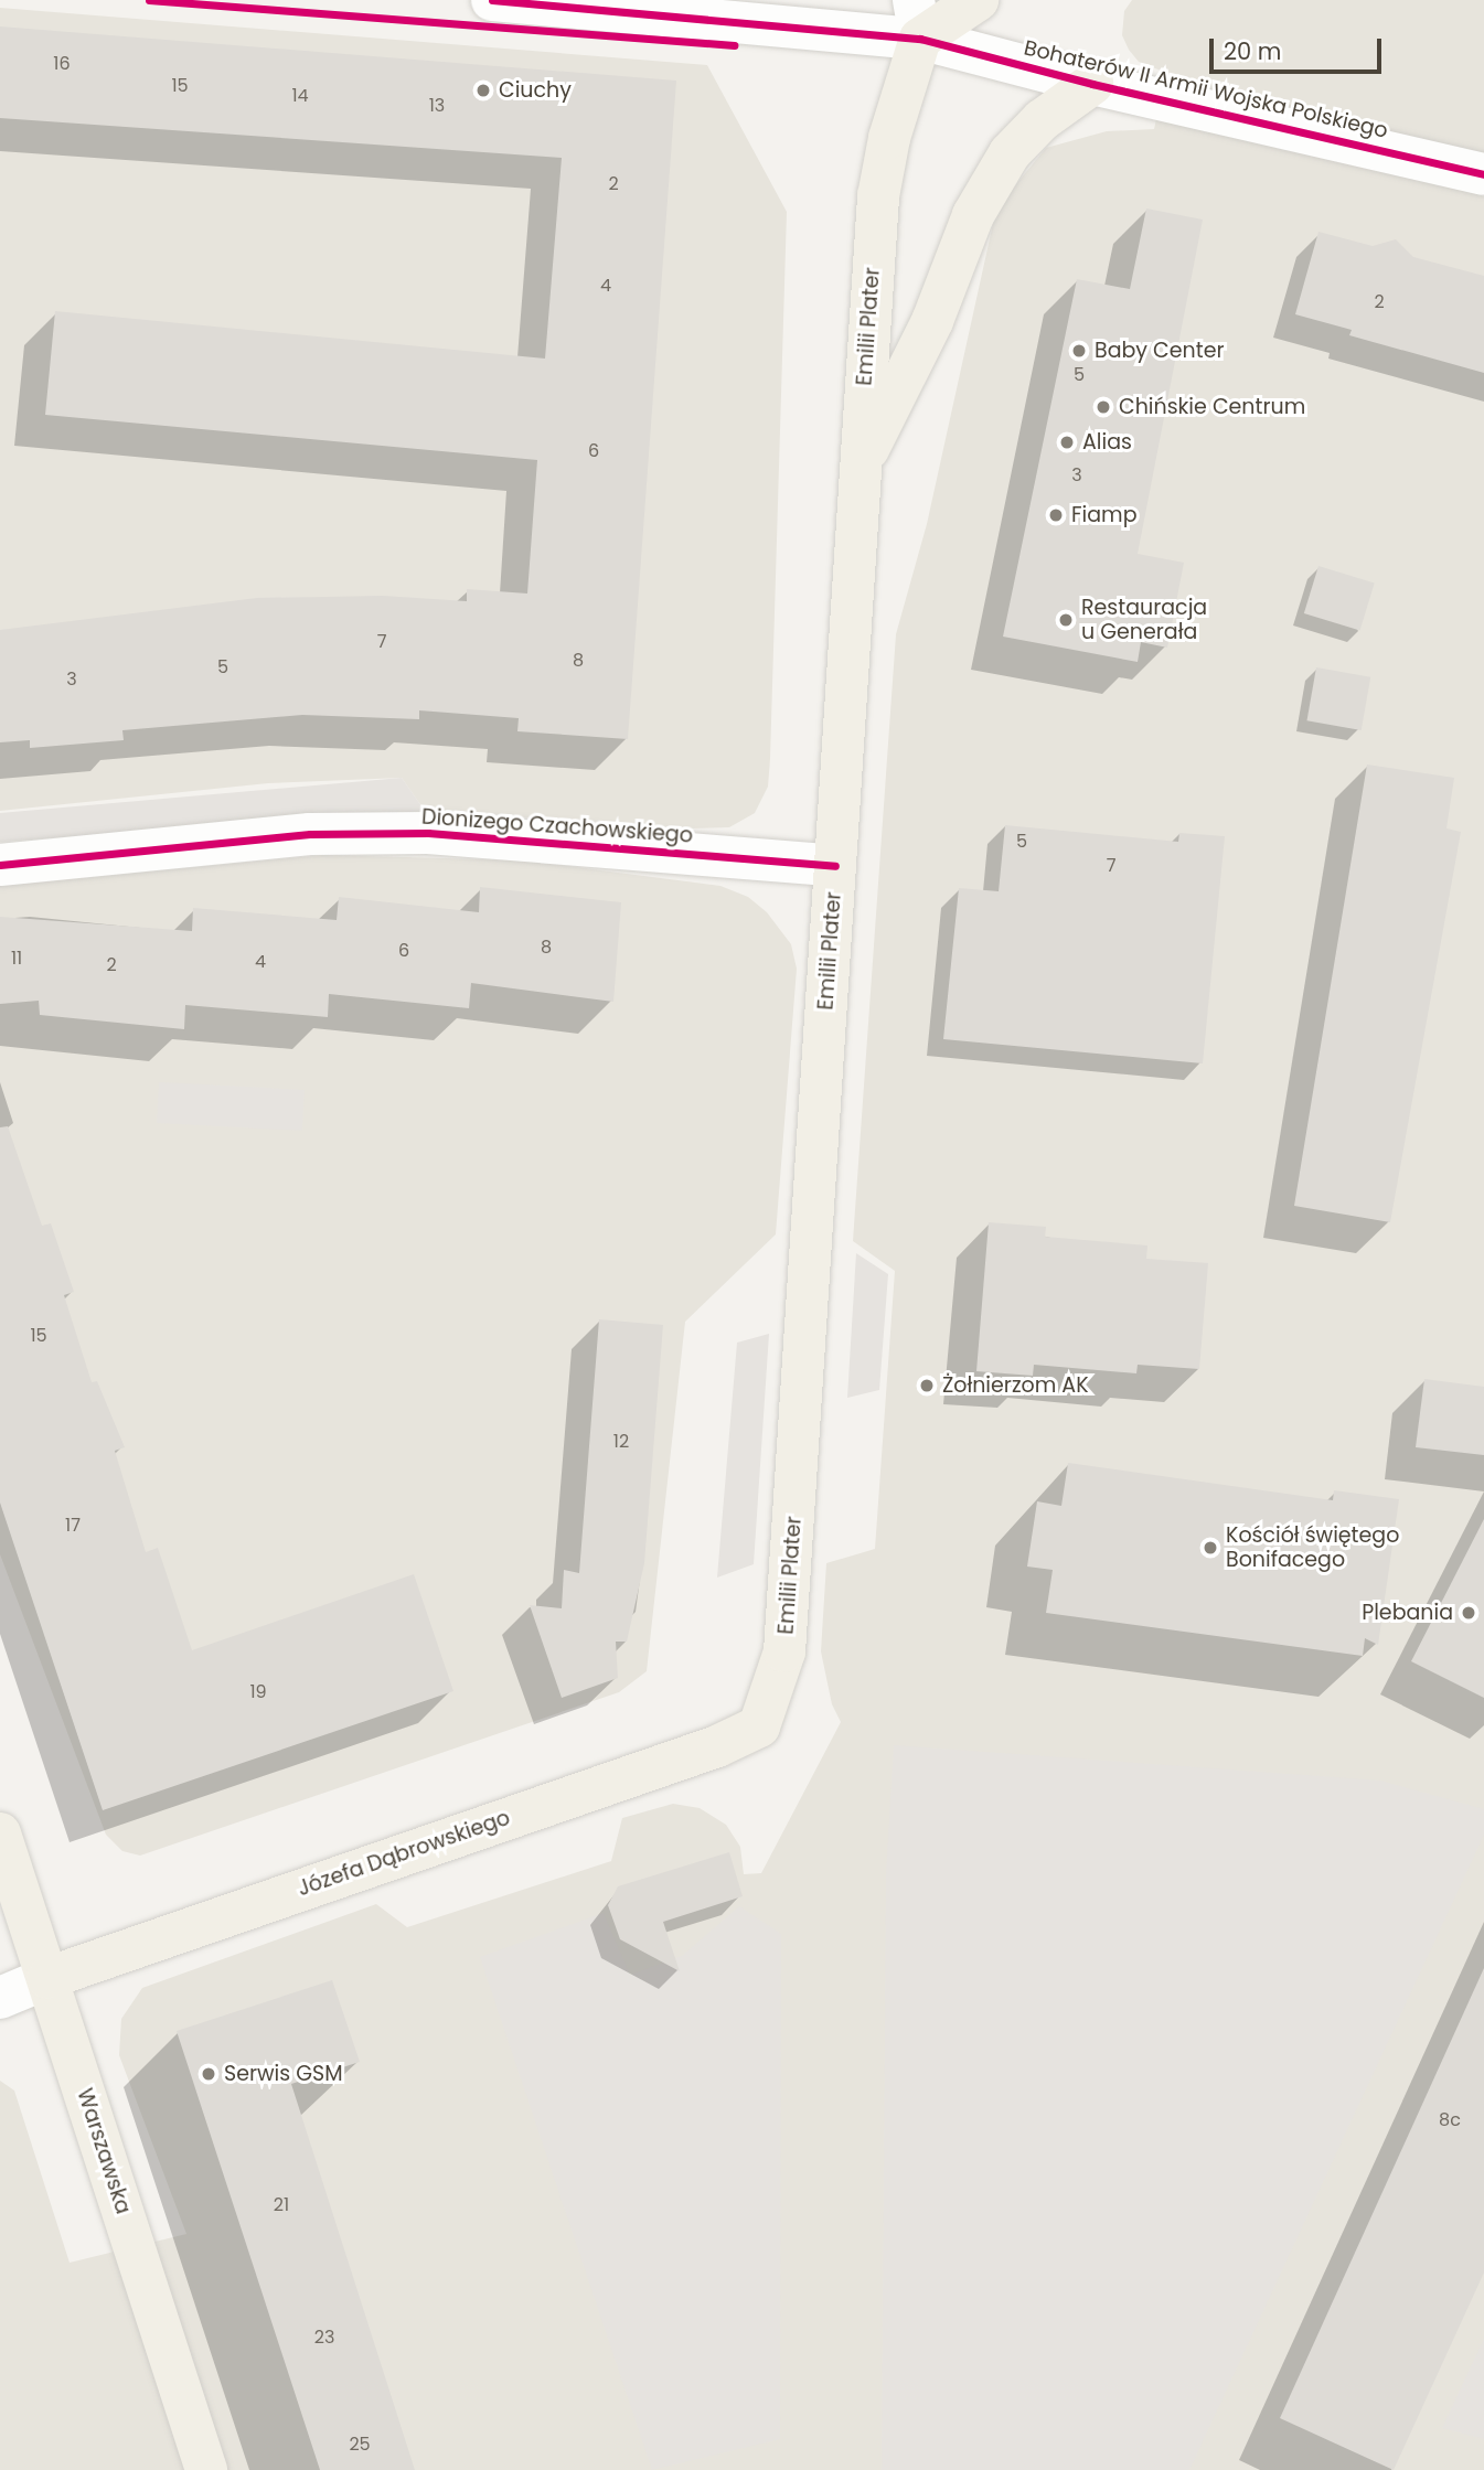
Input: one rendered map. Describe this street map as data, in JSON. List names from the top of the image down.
{
  "streets": {
    "main road": ["Emilii Plater", "Józefa Dąbrowskiego", "Warszawska"],
    "street": ["Bohaterów II Armii Wojska Polskiego", "Dionizego Czachowskiego"]
  },
  "crossings": [
    ["Bohaterów II Armii Wojska Polskiego", "Emilii Plater"],
    ["Emilii Plater", "Dionizego Czachowskiego"],
    ["Emilii Plater", "Józefa Dąbrowskiego"],
    ["Józefa Dąbrowskiego", "Warszawska"]
  ],
  "places": [
    "Ciuchy",
    "Baby Center",
    "Chińskie Centrum",
    "Alias",
    "Fiamp",
    "Restauracja u Generała",
    "Żołnierzom AK",
    "Kościół świętego Bonifacego",
    "Plebania",
    "Serwis GSM"
  ],
  "house_numbers": [
    "16",
    "15",
    "14",
    "13",
    "2",
    "4",
    "2",
    "5",
    "6",
    "3",
    "7",
    "8",
    "5",
    "3",
    "5",
    "7",
    "8",
    "6",
    "11",
    "4",
    "2",
    "15",
    "12",
    "17",
    "19",
    "8c",
    "21",
    "23",
    "25"
  ],
  "scale_bar": "20 m"
}
